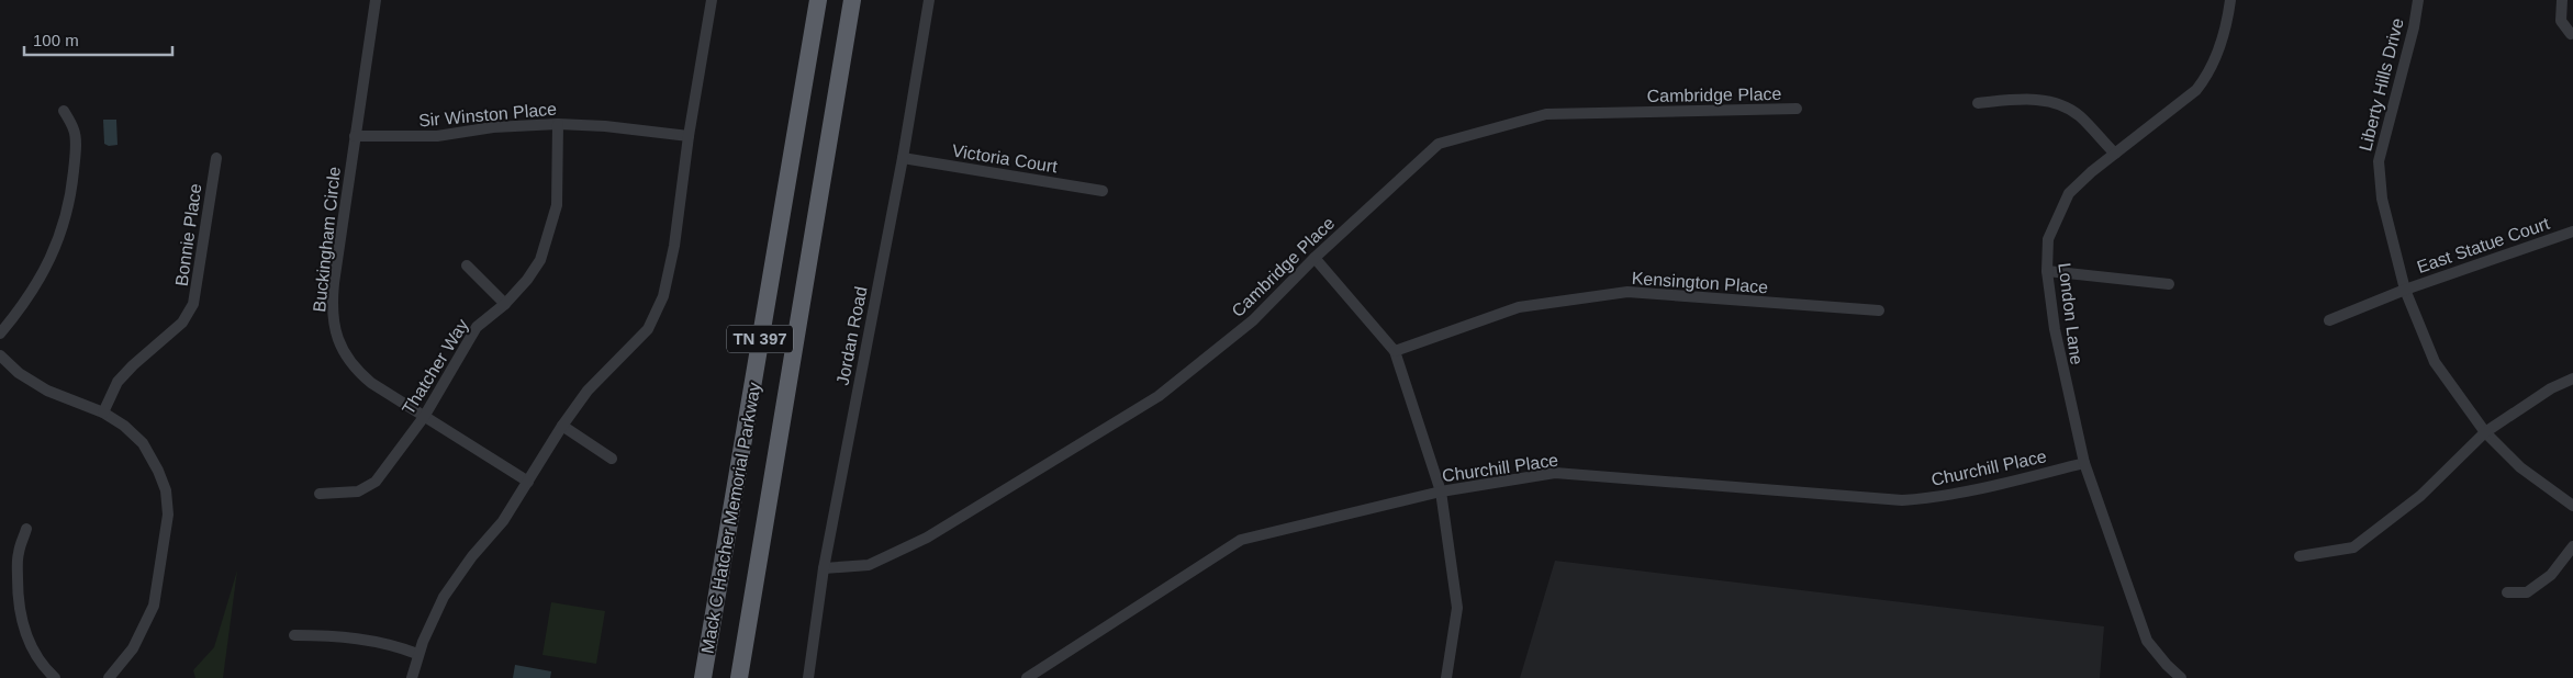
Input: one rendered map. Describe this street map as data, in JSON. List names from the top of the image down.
{
  "streets": {
    "highway": ["TN 397", "Mack C Hatcher Memorial Parkway"],
    "street": [
      "Liberty Hills Drive",
      "Cambridge Place",
      "Sir Winston Place",
      "Victoria Court",
      "Bonnie Place",
      "Buckingham Circle",
      "East Statue Court",
      "Kensington Place",
      "London Lane",
      "Jordan Road",
      "Thatcher Way",
      "Churchill Place"
    ]
  },
  "crossings": [
    ["Liberty Hills Drive", "East Statue Court"],
    ["Cambridge Place", "Jordan Road"],
    ["Sir Winston Place", "Buckingham Circle"],
    ["Sir Winston Place", "Thatcher Way"],
    ["Victoria Court", "Jordan Road"],
    ["Buckingham Circle", "Thatcher Way"],
    ["London Lane", "Churchill Place"]
  ],
  "scale_bar": "100 m"
}
